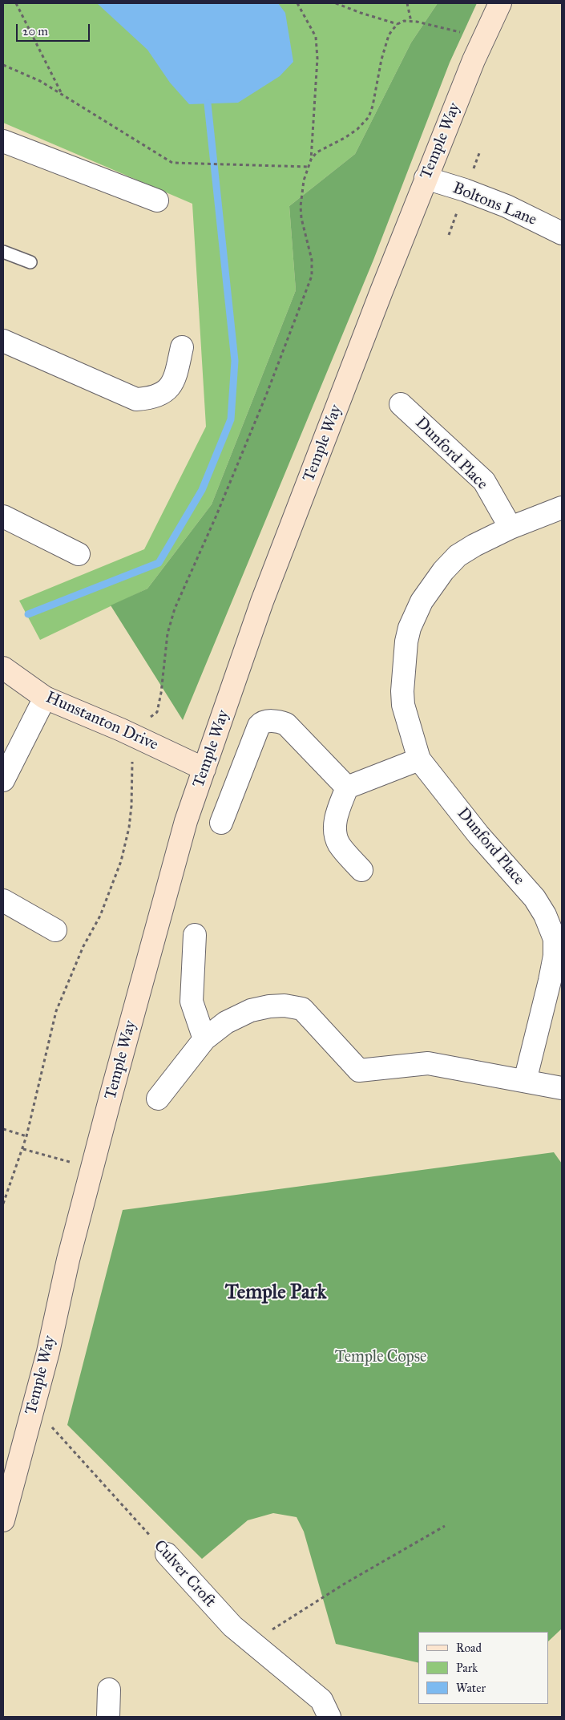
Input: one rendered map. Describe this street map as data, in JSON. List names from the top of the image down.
{
  "streets": {
    "street": [
      "Temple Way",
      "Boltons Lane",
      "Dunford Place",
      "Hunstanton Drive",
      "Culver Croft"
    ]
  },
  "crossings": [
    ["Temple Way", "Boltons Lane"],
    ["Temple Way", "Hunstanton Drive"]
  ],
  "districts": ["Temple Park"],
  "parks": ["Temple Copse"],
  "legend": ["Road", "Park", "Water"],
  "scale_bar": "20 m"
}
